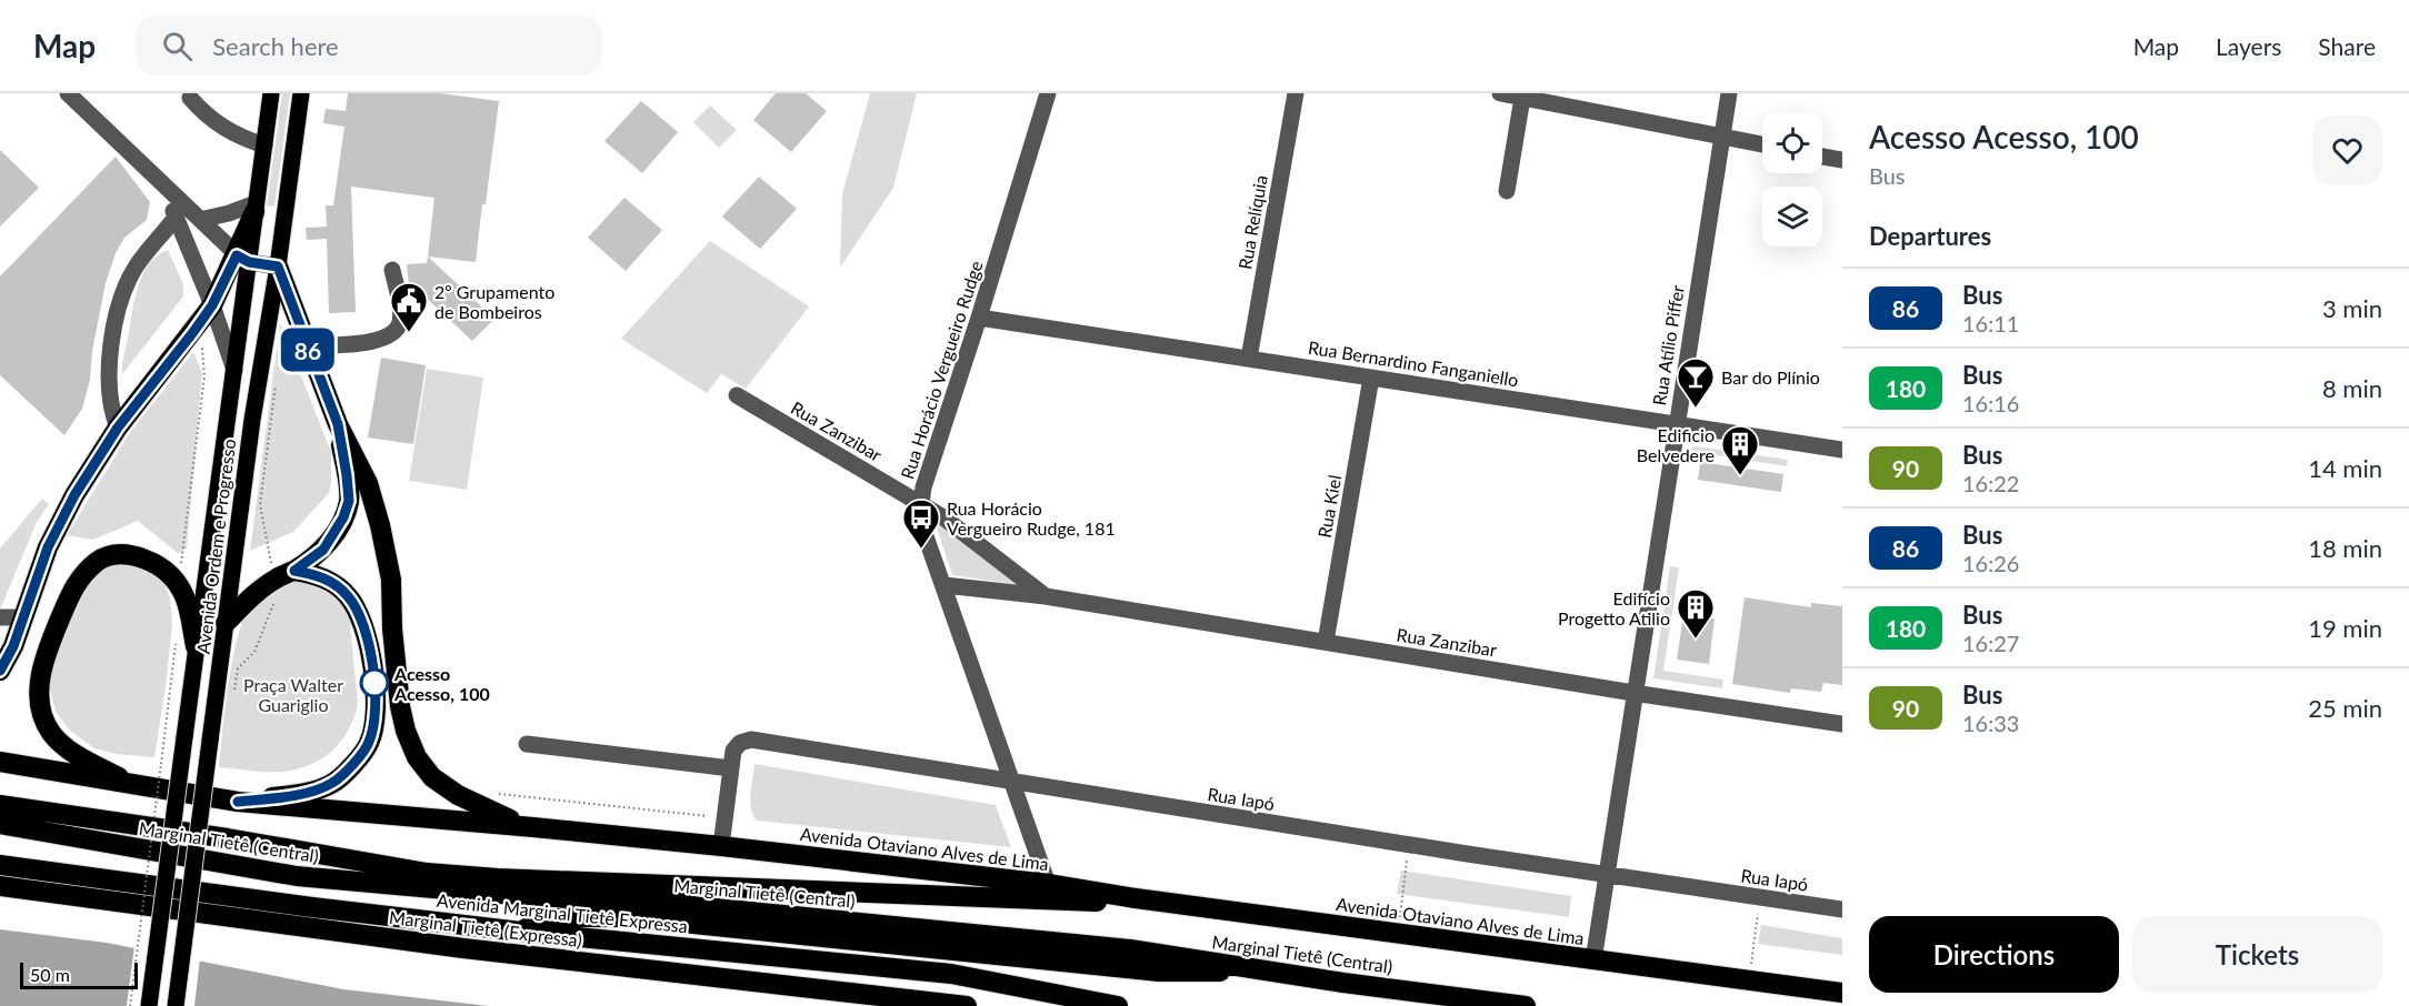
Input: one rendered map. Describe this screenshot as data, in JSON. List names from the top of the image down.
{
  "streets": {
    "highway": [
      "Marginal Tietê (Central)",
      "Avenida Otaviano Alves de Lima",
      "Avenida Marginal Tietê Expressa",
      "Marginal Tietê (Expressa)"
    ],
    "main road": ["Avenida Ordem e Progresso"],
    "street": [
      "Rua Relíquia",
      "Rua Atílio Piffer",
      "Rua Bernardino Fanganiello",
      "Rua Horácio Vergueiro Rudge",
      "Rua Zanzibar",
      "Rua Kiel",
      "Rua Iapó"
    ]
  },
  "crossings": [
    ["Rua Relíquia", "Rua Bernardino Fanganiello"],
    ["Rua Atílio Piffer", "Rua Bernardino Fanganiello"],
    ["Rua Atílio Piffer", "Rua Zanzibar"],
    ["Rua Atílio Piffer", "Rua Iapó"],
    ["Rua Atílio Piffer", "Avenida Otaviano Alves de Lima"],
    ["Rua Bernardino Fanganiello", "Rua Horácio Vergueiro Rudge"],
    ["Rua Bernardino Fanganiello", "Rua Kiel"],
    ["Rua Horácio Vergueiro Rudge", "Rua Zanzibar"],
    ["Rua Horácio Vergueiro Rudge", "Rua Iapó"],
    ["Rua Horácio Vergueiro Rudge", "Avenida Otaviano Alves de Lima"],
    ["Rua Zanzibar", "Rua Kiel"],
    ["Rua Iapó", "Avenida Otaviano Alves de Lima"]
  ],
  "parks": ["Praça Walter Guariglio"],
  "places": {
    "public building": ["2º Grupamento de Bombeiros"],
    "bar": ["Bar do Plínio"],
    "building": ["Edificio Belvedere", "Edifício Progetto Atilio"],
    "bus stop": ["Rua Horácio Vergueiro Rudge, 181"],
    "other": ["Acesso Acesso, 100"]
  },
  "lines": ["bus line 86"],
  "scale_bar": "50 m",
  "page": {
    "header": "Map",
    "search": "Search here",
    "nav": ["Map", "Layers", "Share"],
    "on_map": "86",
    "heading": [
      ["Acesso Acesso, 100", "Bus"],
      "Departures"
    ],
    "list": [
      {
        "mark": "86",
        "name": "Bus",
        "note": "16:11",
        "value": "3 min"
      },
      {
        "mark": "180",
        "name": "Bus",
        "note": "16:16",
        "value": "8 min"
      },
      {
        "mark": "90",
        "name": "Bus",
        "note": "16:22",
        "value": "14 min"
      },
      {
        "mark": "86",
        "name": "Bus",
        "note": "16:26",
        "value": "18 min"
      },
      {
        "mark": "180",
        "name": "Bus",
        "note": "16:27",
        "value": "19 min"
      },
      {
        "mark": "90",
        "name": "Bus",
        "note": "16:33",
        "value": "25 min"
      }
    ],
    "buttons": ["Directions", "Tickets"],
    "scale": "50 m"
  }
}
